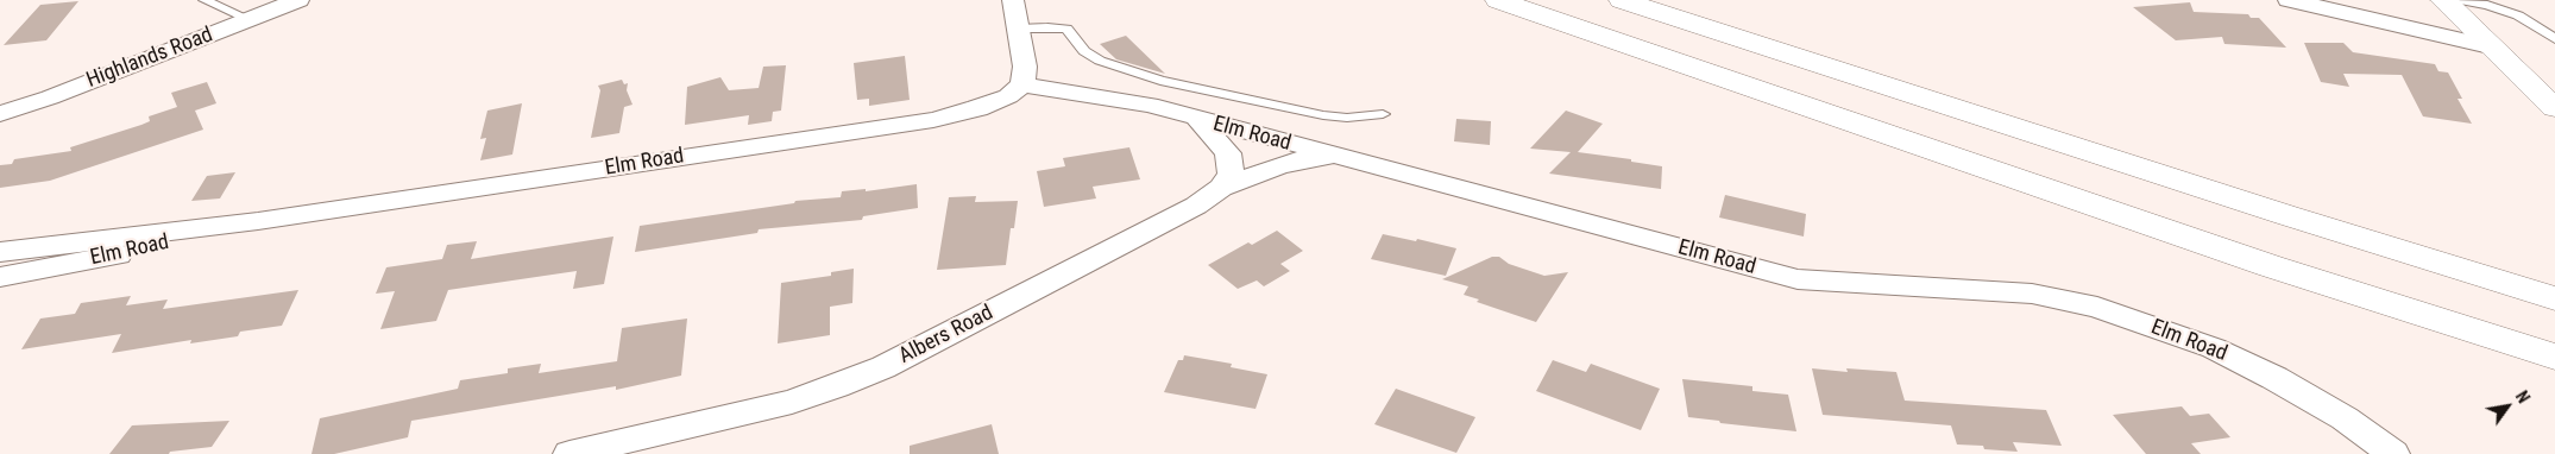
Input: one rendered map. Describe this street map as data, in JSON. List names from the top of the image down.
{
  "streets": {
    "street": ["Highlands Road", "Elm Road", "Albers Road"]
  },
  "crossings": [
    ["Elm Road", "Albers Road"]
  ],
  "north": "top right"
}
